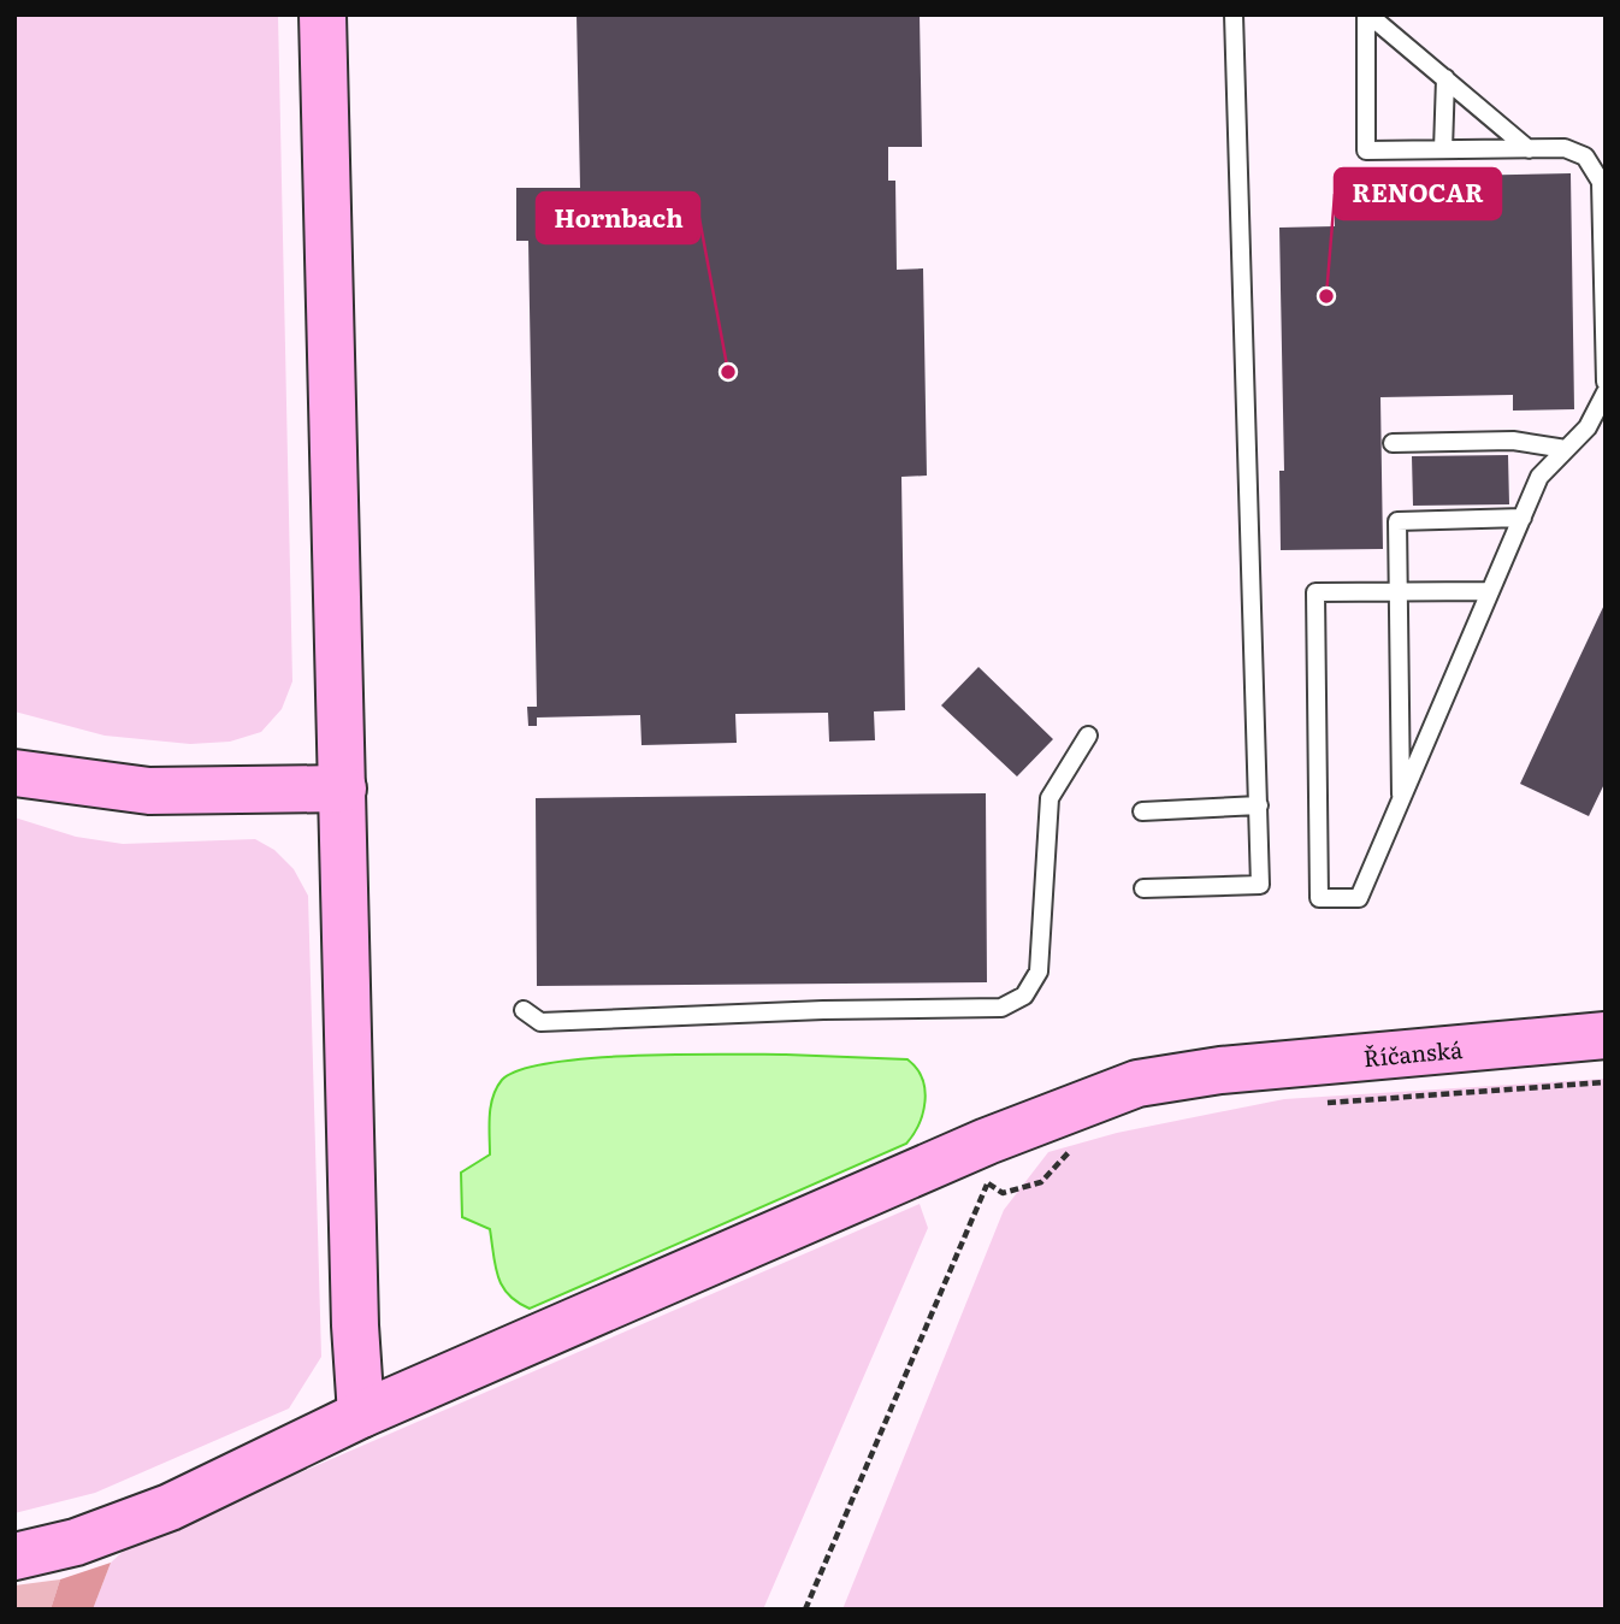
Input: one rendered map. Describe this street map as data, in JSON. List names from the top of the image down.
{
  "streets": {
    "street": ["Říčanská"]
  },
  "places": ["RENOCAR", "Hornbach"]
}
